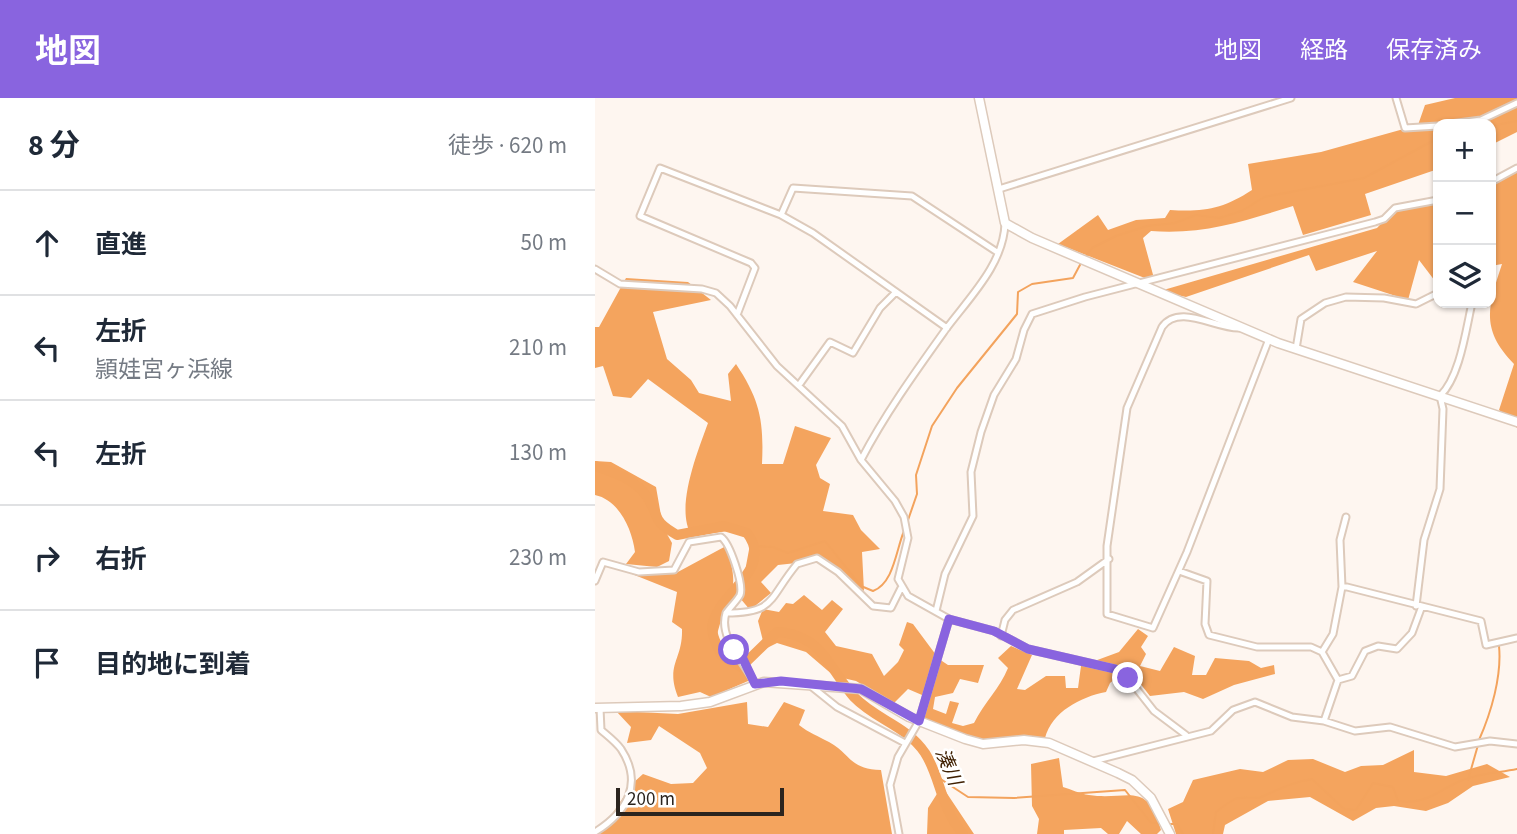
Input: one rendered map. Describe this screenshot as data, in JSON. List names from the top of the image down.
{
  "water": ["湊川"],
  "scale_bar": "200 m",
  "page": {
    "header": "地図",
    "nav": ["地図", "経路", "保存済み"],
    "heading": ["8 分", "徒歩 · 620 m"],
    "map_buttons": ["+", "−"],
    "list": [
      ["直進", "50 m"],
      ["左折", "頴娃宮ヶ浜線", "210 m"],
      ["左折", "130 m"],
      ["右折", "230 m"],
      "目的地に到着"
    ],
    "scale": "200 m"
  }
}
